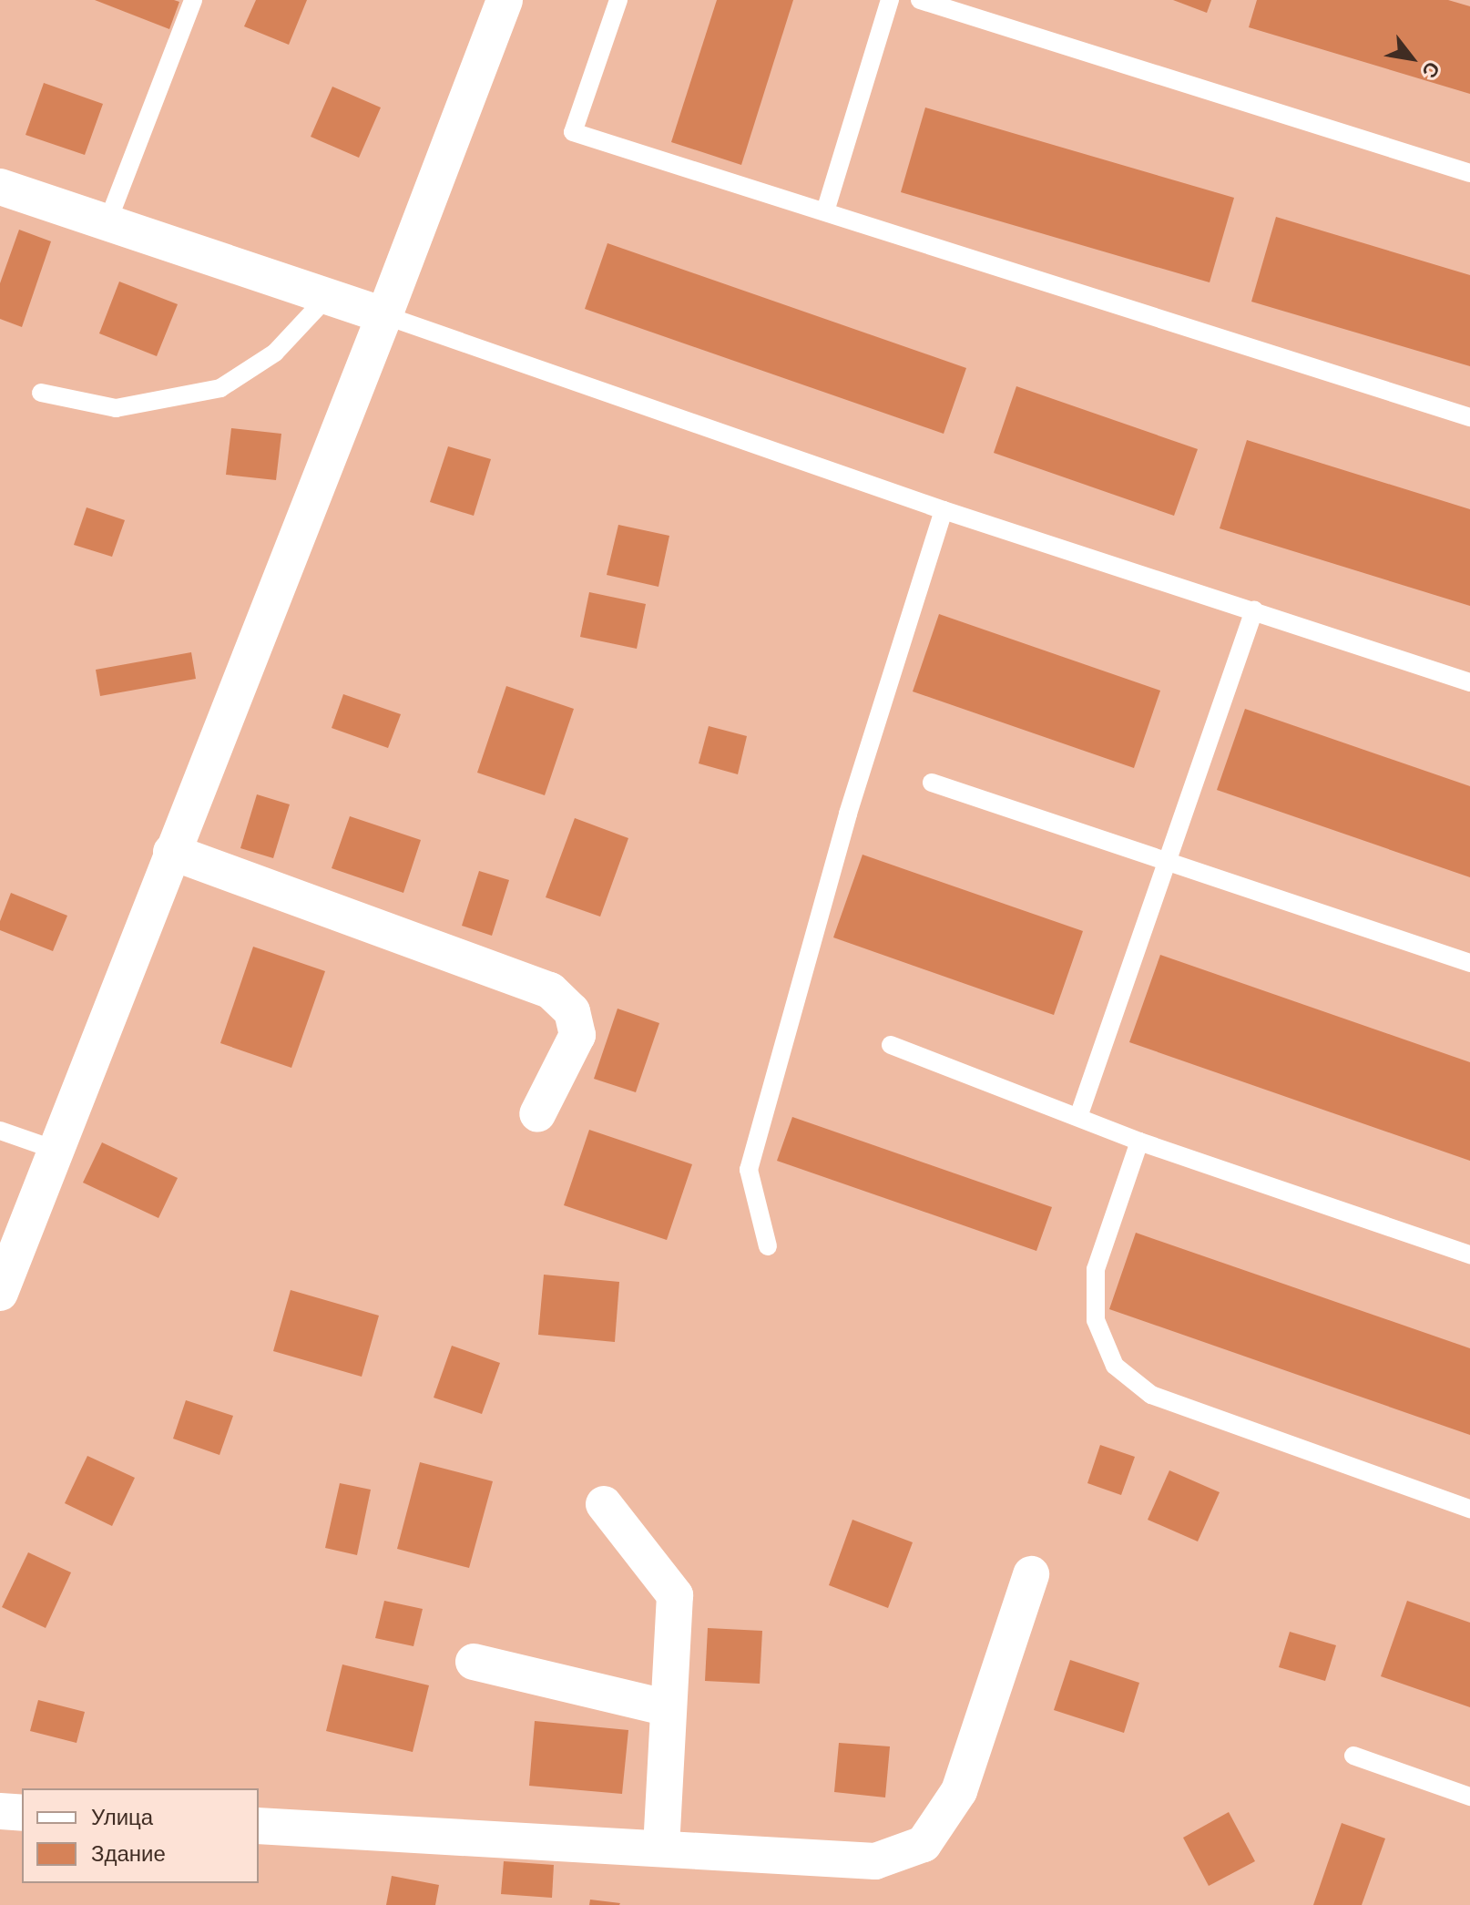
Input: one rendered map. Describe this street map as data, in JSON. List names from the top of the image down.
{
  "legend": ["Улица", "Здание"],
  "north": "bottom right"
}
